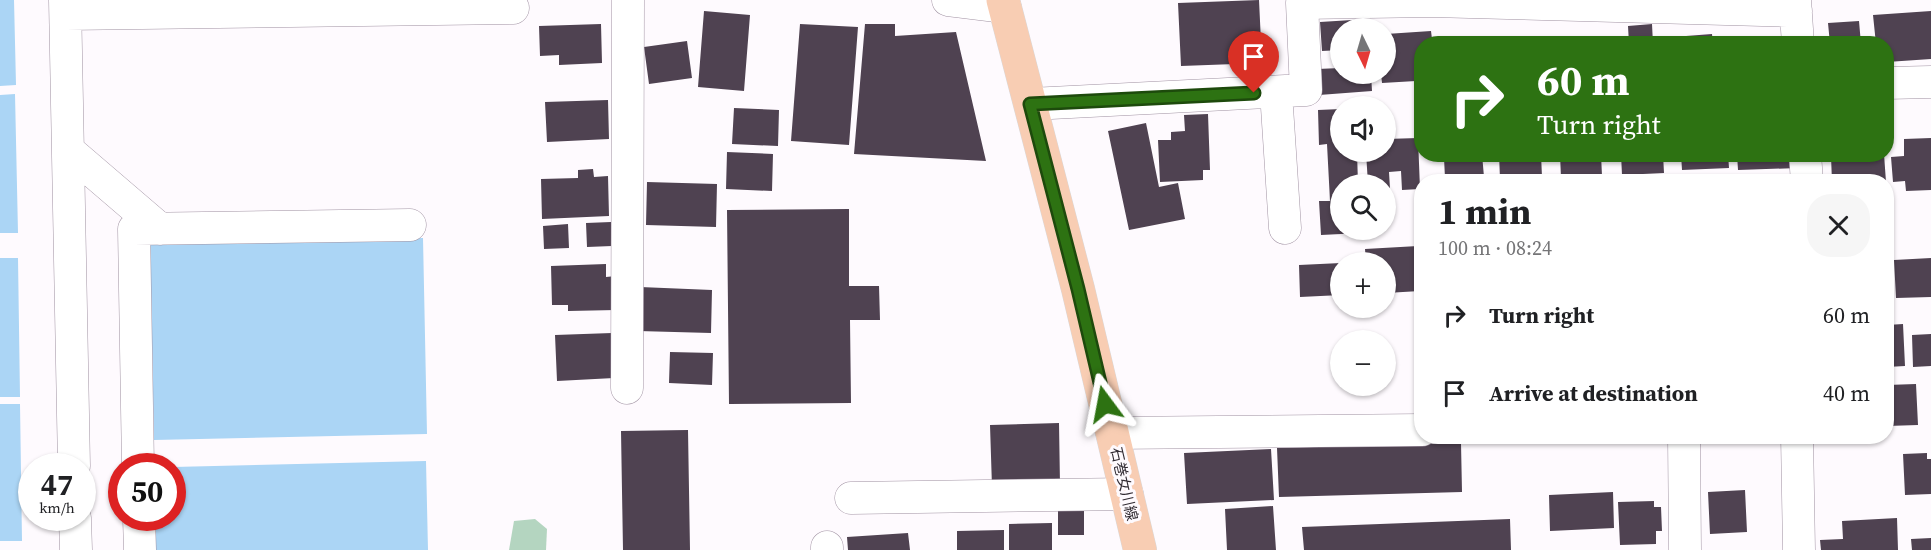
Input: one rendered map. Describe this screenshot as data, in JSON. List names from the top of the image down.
{
  "streets": {
    "main road": ["石巻女川線"]
  },
  "north": "bottom",
  "page": {
    "map_buttons": ["+", "−"],
    "turn": ["60 m", "Turn right"],
    "heading": ["1 min", "100 m · 08:24"],
    "list": [
      {
        "name": "Turn right",
        "value": "60 m"
      },
      {
        "name": "Arrive at destination",
        "value": "40 m"
      }
    ],
    "speed": "47 km/h",
    "limit": "50"
  }
}
